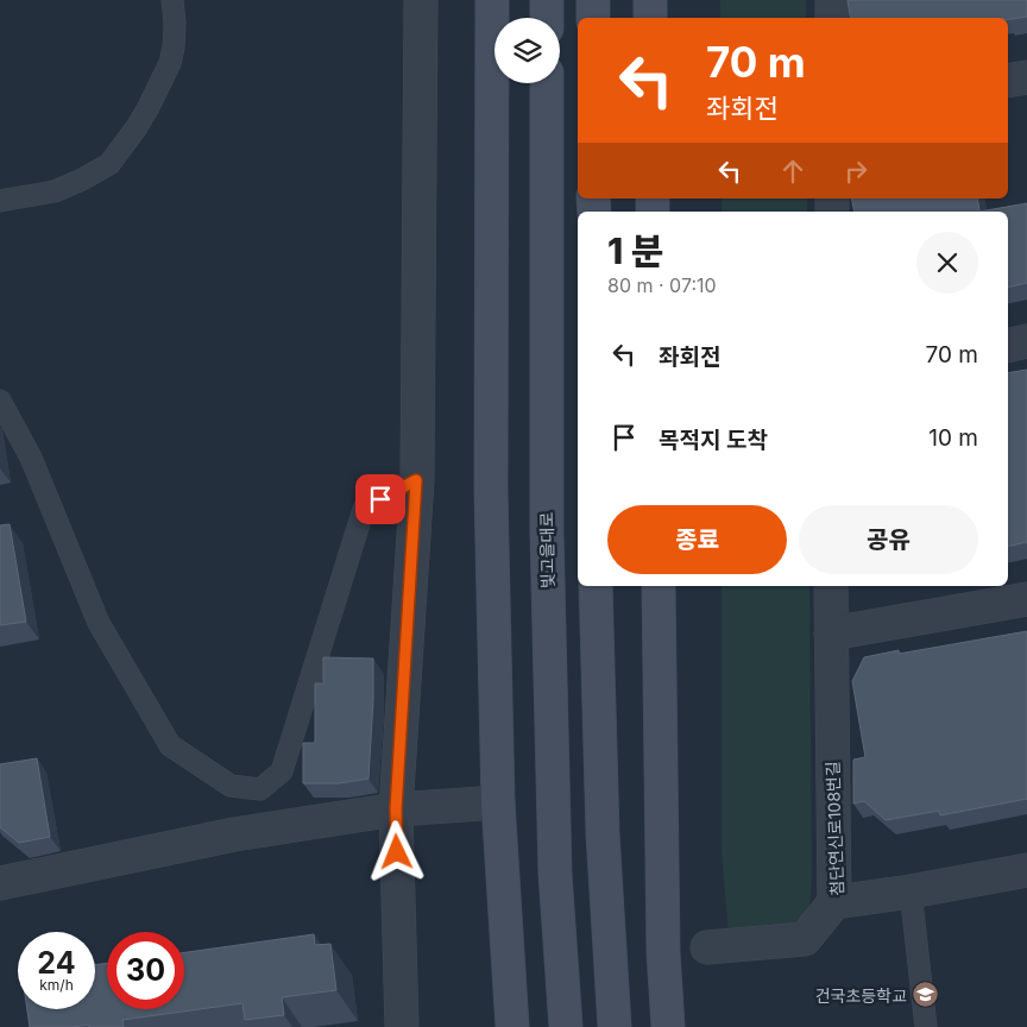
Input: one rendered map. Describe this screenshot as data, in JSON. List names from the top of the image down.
{
  "streets": {
    "main road": ["빛고을대로"],
    "street": ["첨단연신로108번길"]
  },
  "places": {
    "school or university": ["건국초등학교"]
  },
  "page": {
    "turn": ["70 m", "좌회전"],
    "heading": ["1 분", "80 m · 07:10"],
    "list": [
      {
        "name": "좌회전",
        "value": "70 m"
      },
      {
        "name": "목적지 도착",
        "value": "10 m"
      }
    ],
    "buttons": ["종료", "공유"],
    "speed": "24 km/h",
    "limit": "30"
  }
}
